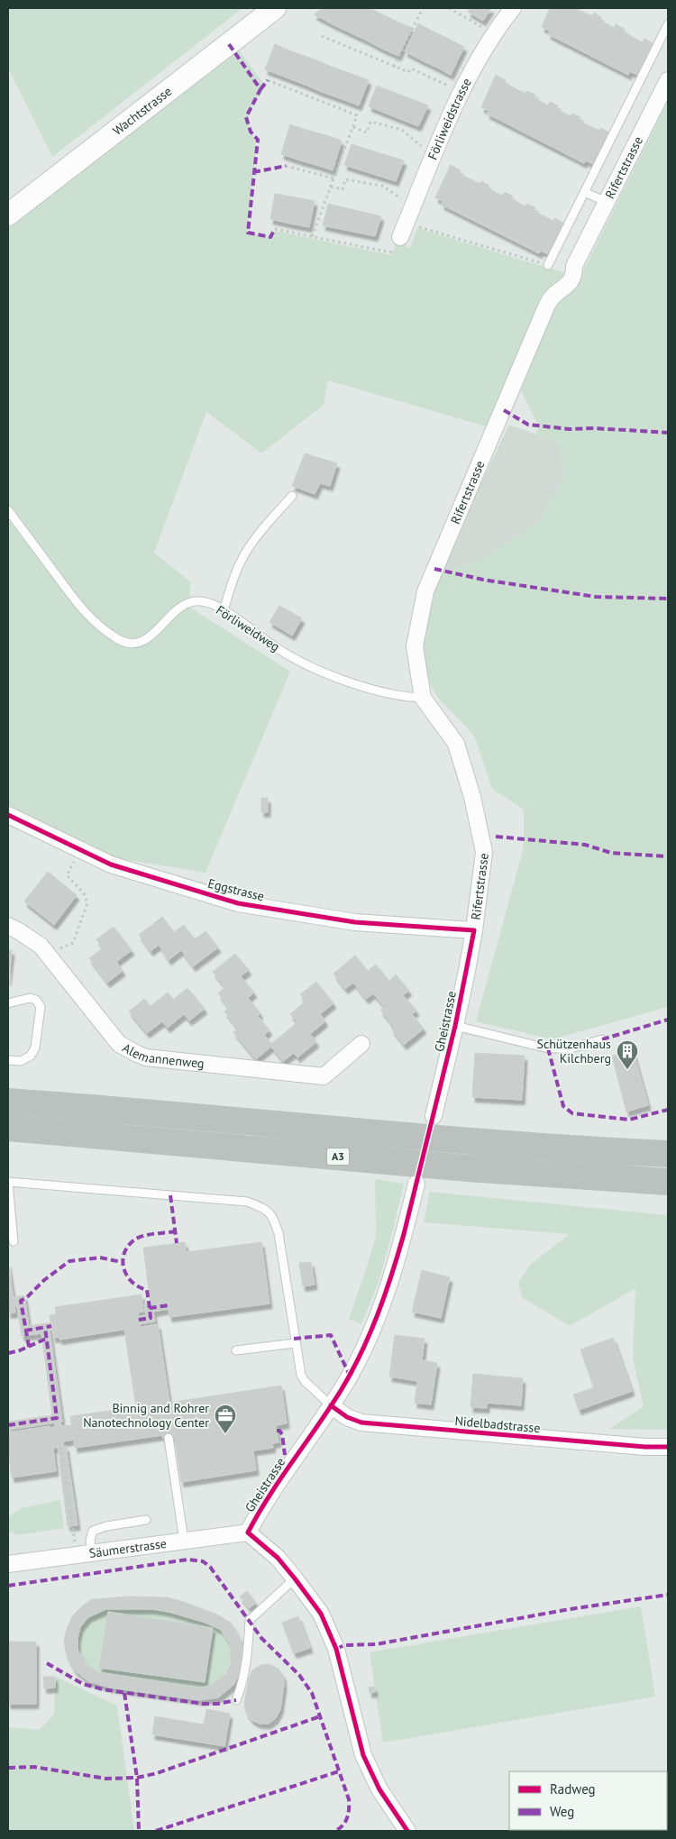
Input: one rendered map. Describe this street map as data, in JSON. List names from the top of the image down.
{
  "streets": {
    "highway": ["A3"],
    "main road": ["Wachtstrasse"],
    "street": [
      "Förliweidstrasse",
      "Rifertstrasse",
      "Eggstrasse",
      "Gheistrasse",
      "Alemannenweg",
      "Nidelbadstrasse",
      "Säumerstrasse"
    ],
    "lane": ["Förliweidweg"]
  },
  "crossings": [
    ["Rifertstrasse", "Förliweidweg"],
    ["Rifertstrasse", "Eggstrasse"],
    ["Rifertstrasse", "Gheistrasse"],
    ["Eggstrasse", "Gheistrasse"],
    ["Gheistrasse", "Nidelbadstrasse"],
    ["Gheistrasse", "Säumerstrasse"]
  ],
  "places": {
    "building": ["Schützenhaus Kilchberg"],
    "office": ["Binnig and Rohrer Nanotechnology Center"]
  },
  "legend": ["Radweg", "Weg"]
}
